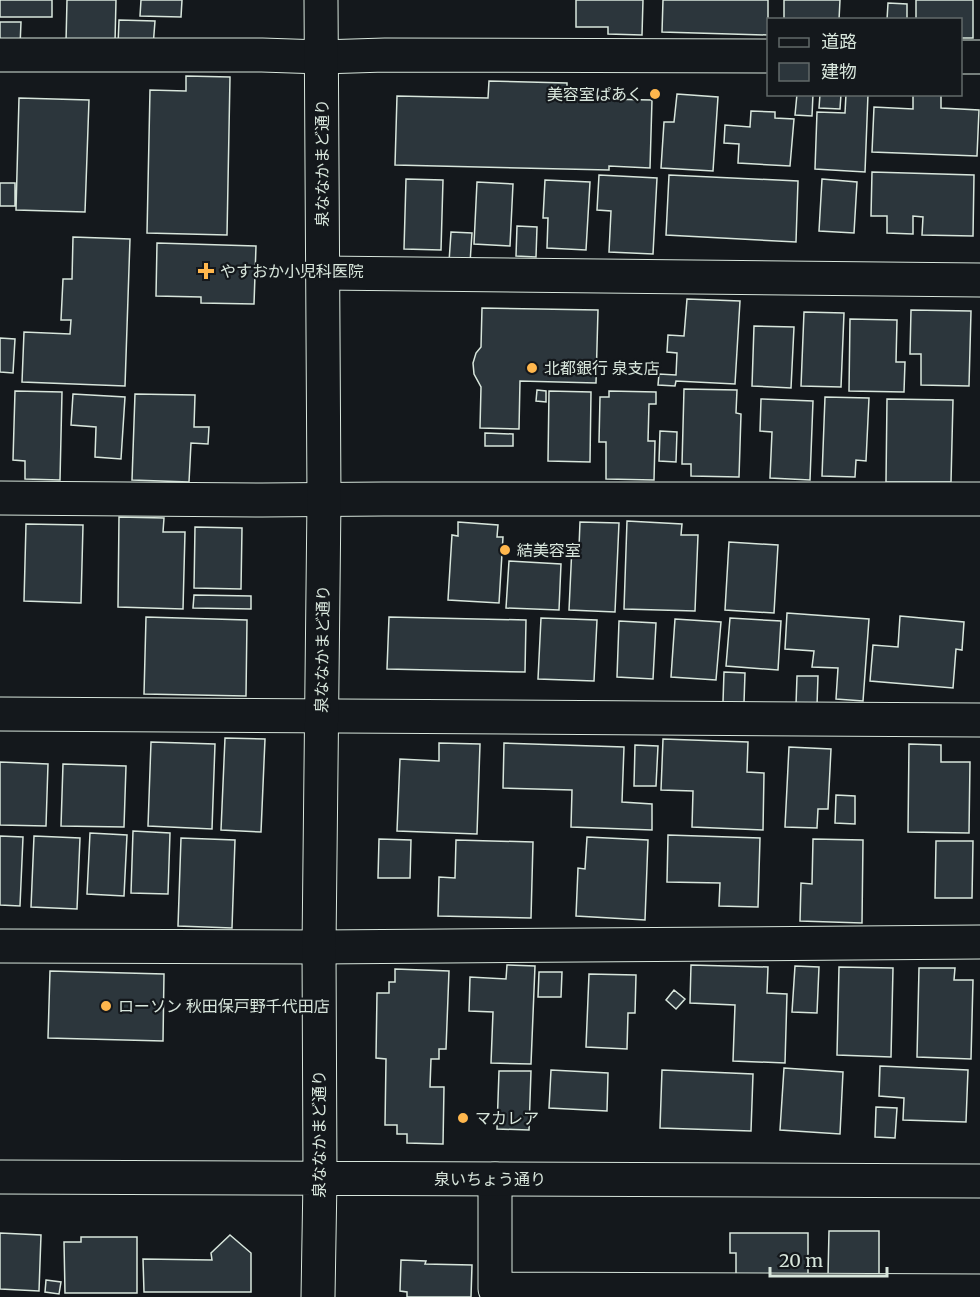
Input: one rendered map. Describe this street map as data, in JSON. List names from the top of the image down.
{
  "streets": {
    "street": ["泉ななかまど通り", "泉いちょう通り"]
  },
  "crossings": [
    ["泉ななかまど通り", "泉いちょう通り"]
  ],
  "places": {
    "other": [
      "美容室ぱあく",
      "北都銀行 泉支店",
      "結美容室",
      "ローソン 秋田保戸野千代田店",
      "マカレア"
    ],
    "health": ["やすおか小児科医院"]
  },
  "legend": ["道路", "建物"],
  "scale_bar": "20 m"
}
